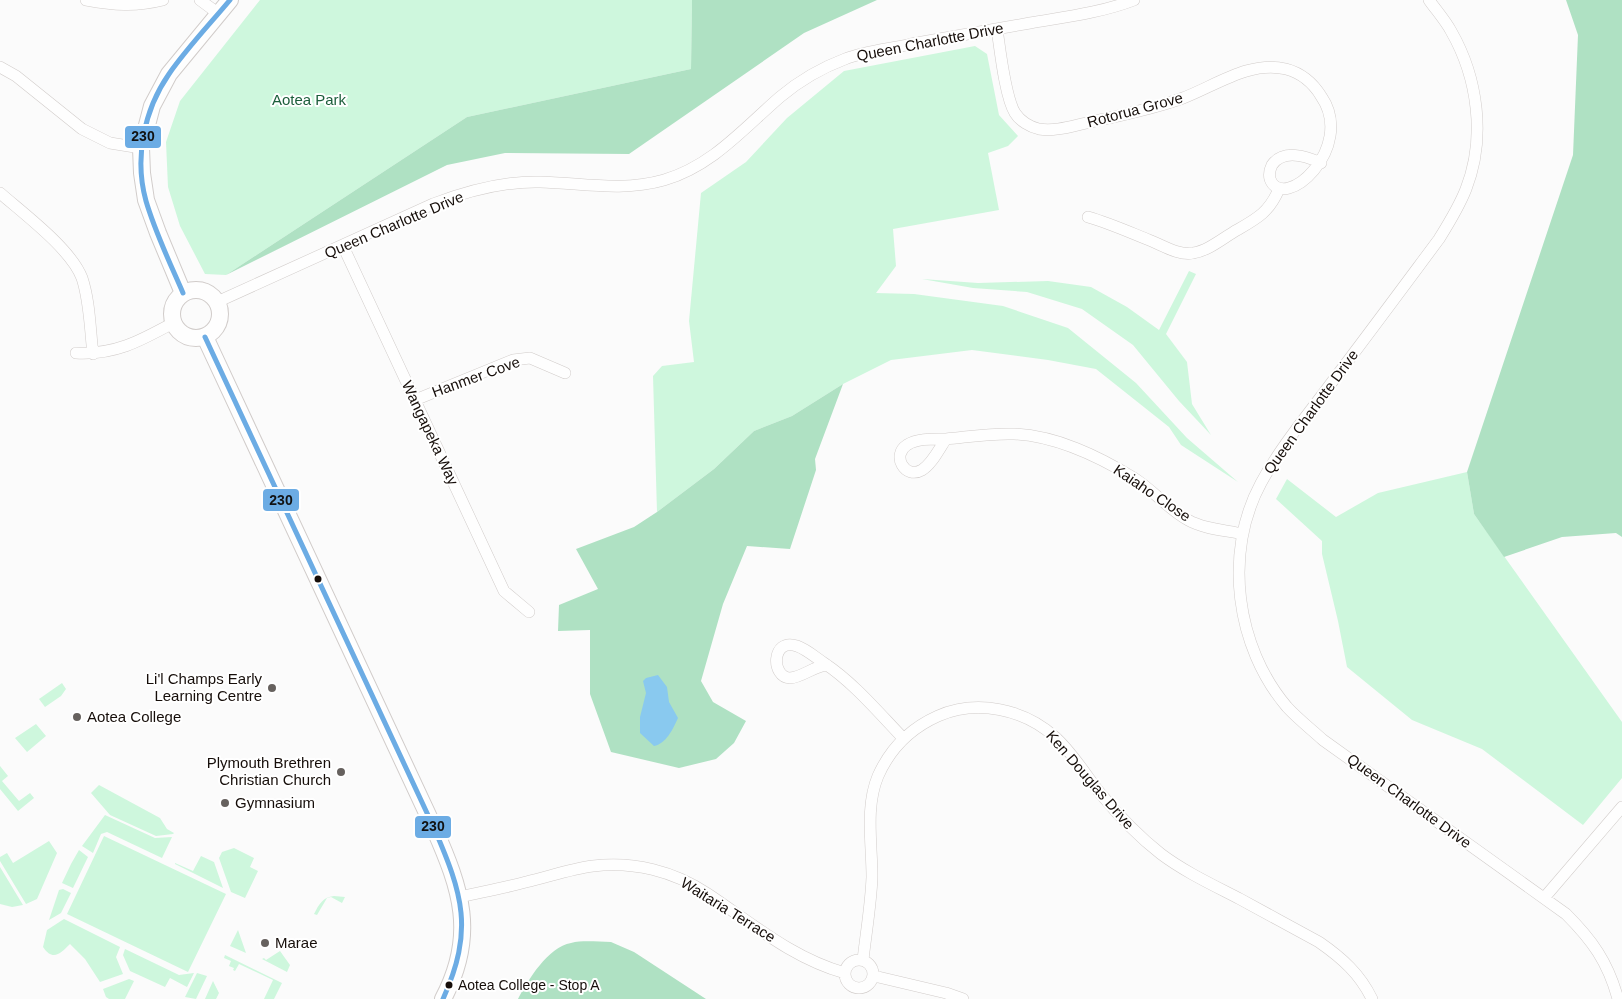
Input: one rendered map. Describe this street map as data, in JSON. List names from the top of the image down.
{
  "streets": {
    "street": [
      "Queen Charlotte Drive",
      "Rotorua Grove",
      "Hanmer Cove",
      "Wangapeka Way",
      "Kaiaho Close",
      "Ken Douglas Drive",
      "Waitaria Terrace"
    ]
  },
  "crossings": [
    ["Queen Charlotte Drive", "Rotorua Grove"],
    ["Queen Charlotte Drive", "Wangapeka Way"],
    ["Queen Charlotte Drive", "Kaiaho Close"],
    ["Hanmer Cove", "Wangapeka Way"],
    ["Ken Douglas Drive", "Waitaria Terrace"]
  ],
  "parks": ["Aotea Park"],
  "places": [
    "Li'l Champs Early Learning Centre",
    "Aotea College",
    "Plymouth Brethren Christian Church",
    "Gymnasium",
    "Marae",
    "Aotea College - Stop A"
  ],
  "lines": ["transit line 230"]
}
